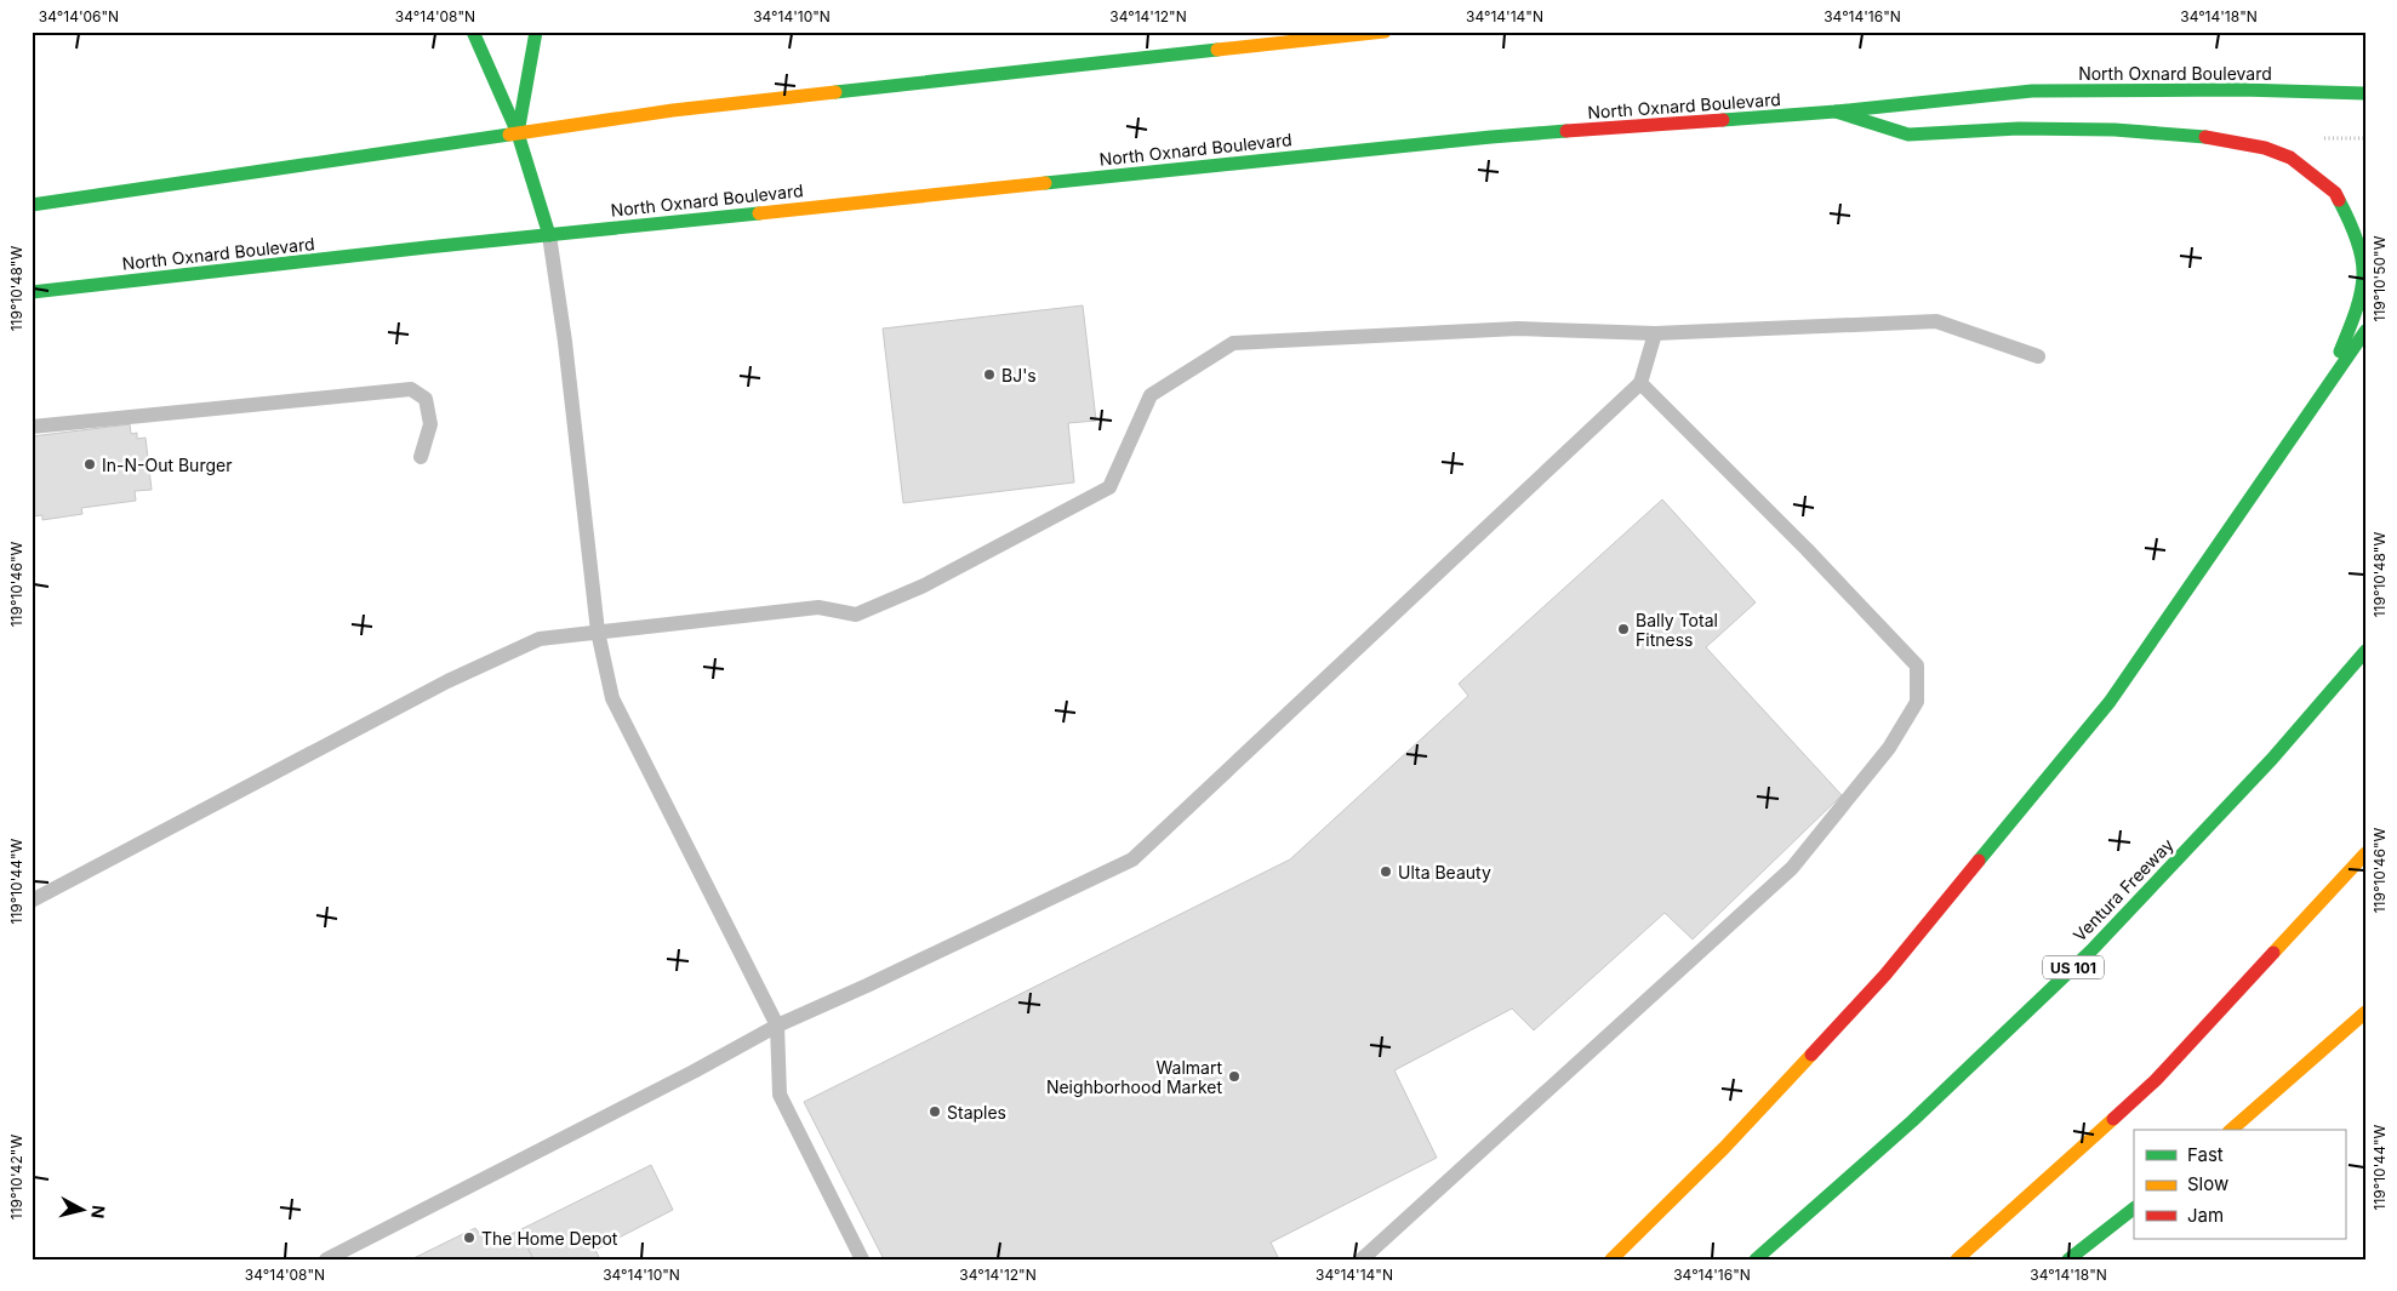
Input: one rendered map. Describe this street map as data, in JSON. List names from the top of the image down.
{
  "streets": {
    "main road": ["North Oxnard Boulevard", "Ventura Freeway", "US 101"]
  },
  "places": [
    "BJ's",
    "In-N-Out Burger",
    "Bally Total Fitness",
    "Ulta Beauty",
    "Walmart Neighborhood Market",
    "Staples",
    "The Home Depot"
  ],
  "legend": ["Fast", "Slow", "Jam"],
  "north": "right",
  "coordinates": [
    "34°14'06\"N",
    "34°14'08\"N",
    "34°14'10\"N",
    "34°14'12\"N",
    "34°14'14\"N",
    "34°14'16\"N",
    "34°14'18\"N",
    "119°10'50\"W",
    "119°10'48\"W",
    "119°10'46\"W",
    "119°10'44\"W",
    "119°10'42\"W"
  ]
}
